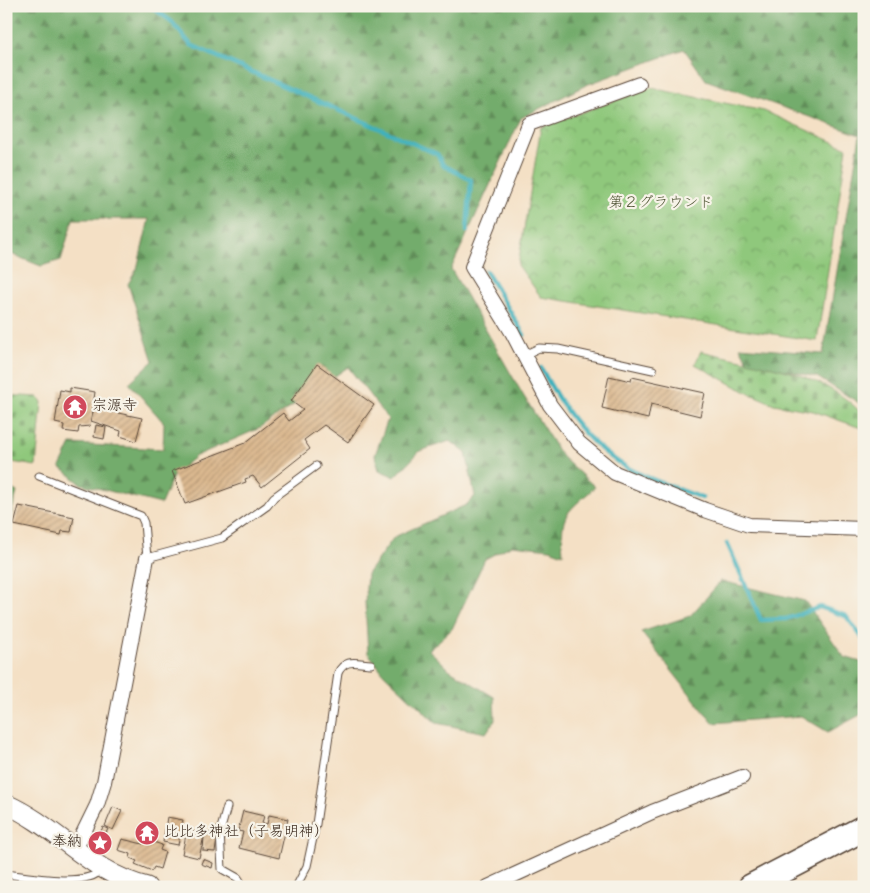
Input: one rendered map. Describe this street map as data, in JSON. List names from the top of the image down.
{
  "parks": ["第２グラウンド"],
  "places": {
    "temple": ["宗源寺", "比比多神社（子易明神）"],
    "place": ["奉納"]
  }
}
